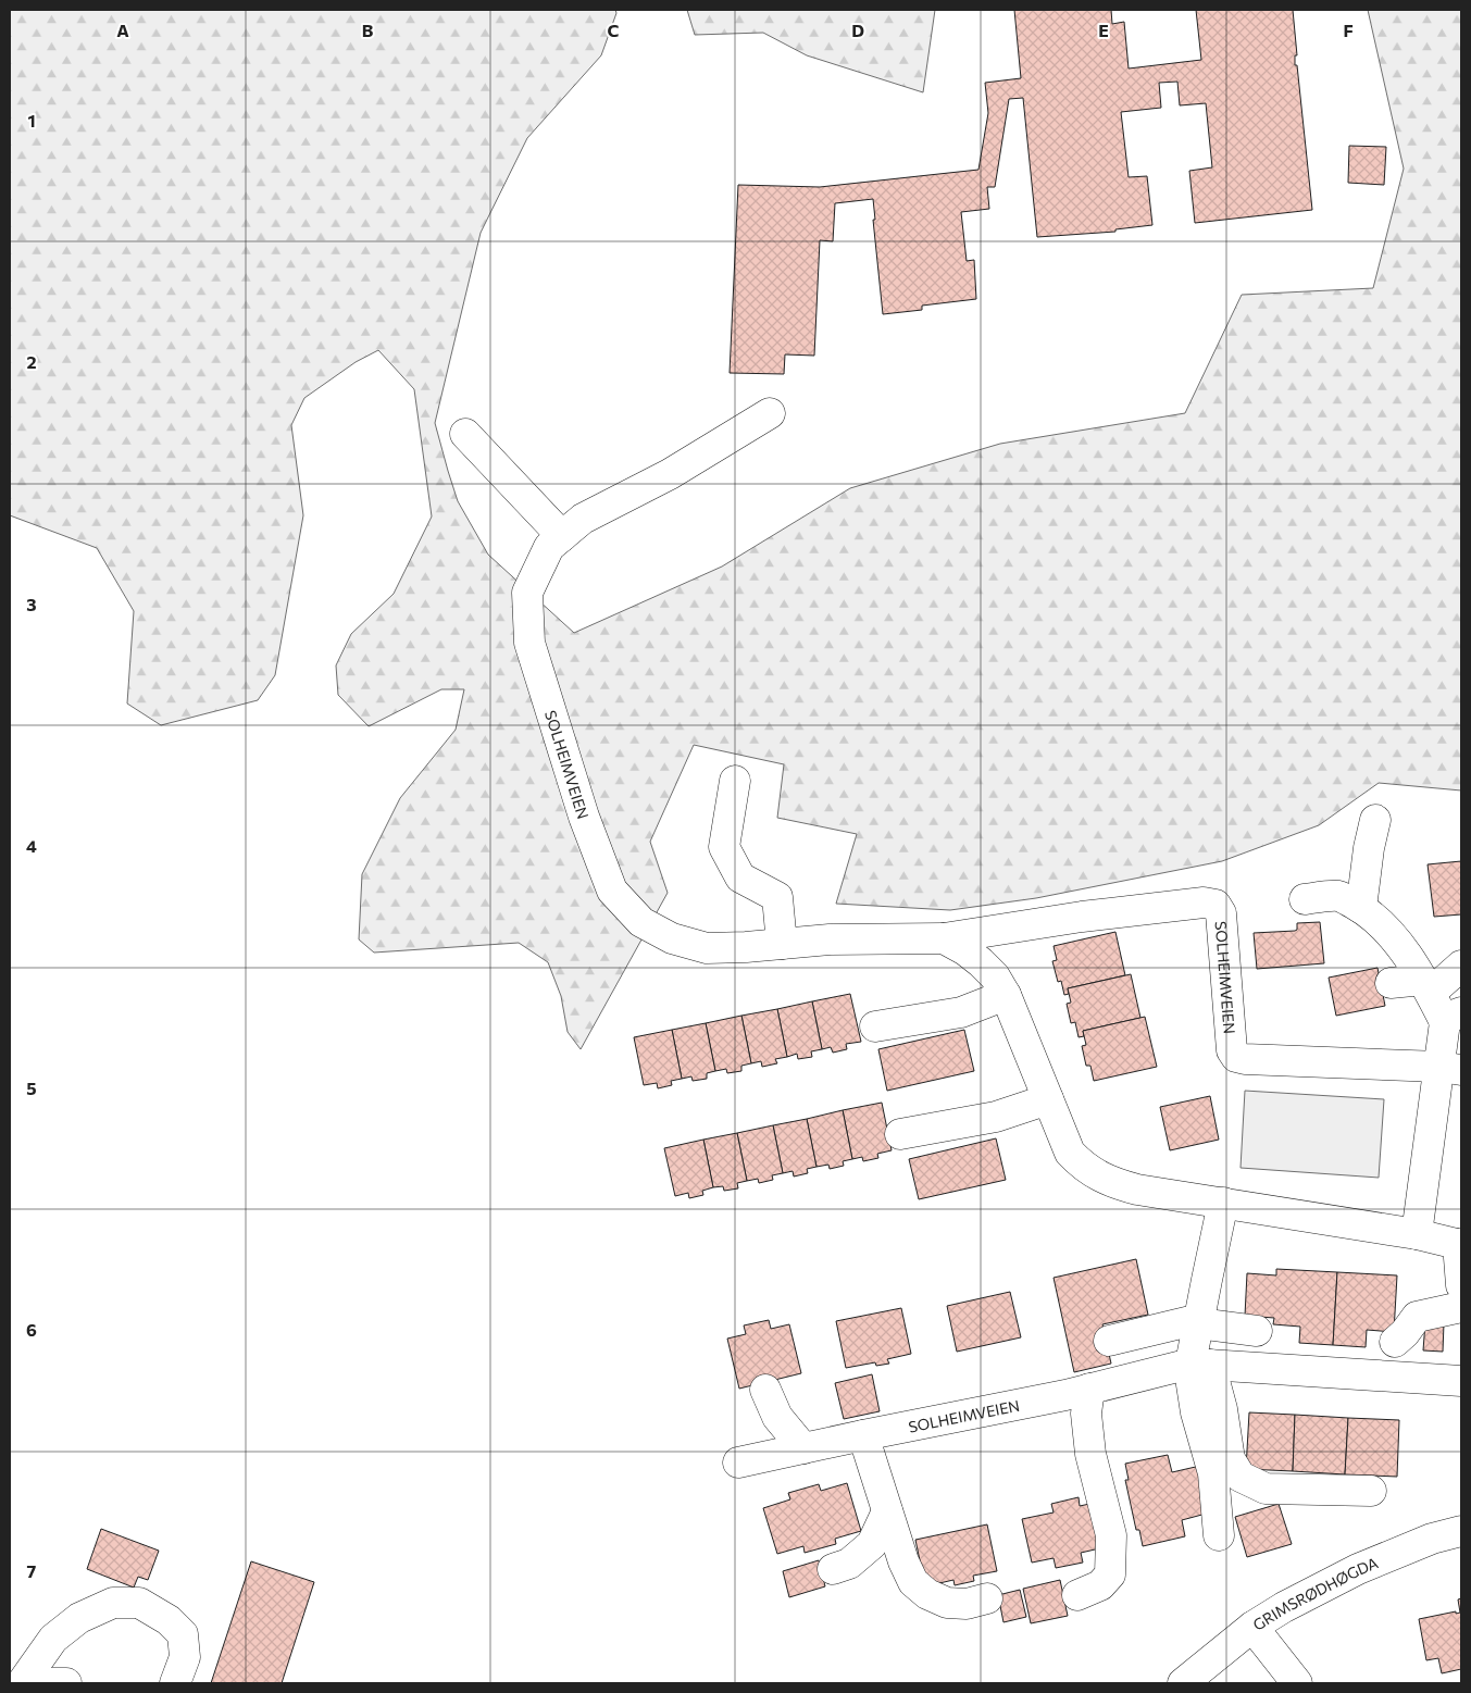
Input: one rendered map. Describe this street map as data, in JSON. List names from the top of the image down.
{
  "streets": {
    "street": ["SOLHEIMVEIEN", "GRIMSRØDHØGDA"]
  },
  "grid": {
    "columns": [
      "A",
      "B",
      "C",
      "D",
      "E",
      "F"
    ],
    "rows": [
      "1",
      "2",
      "3",
      "4",
      "5",
      "6",
      "7"
    ]
  }
}
